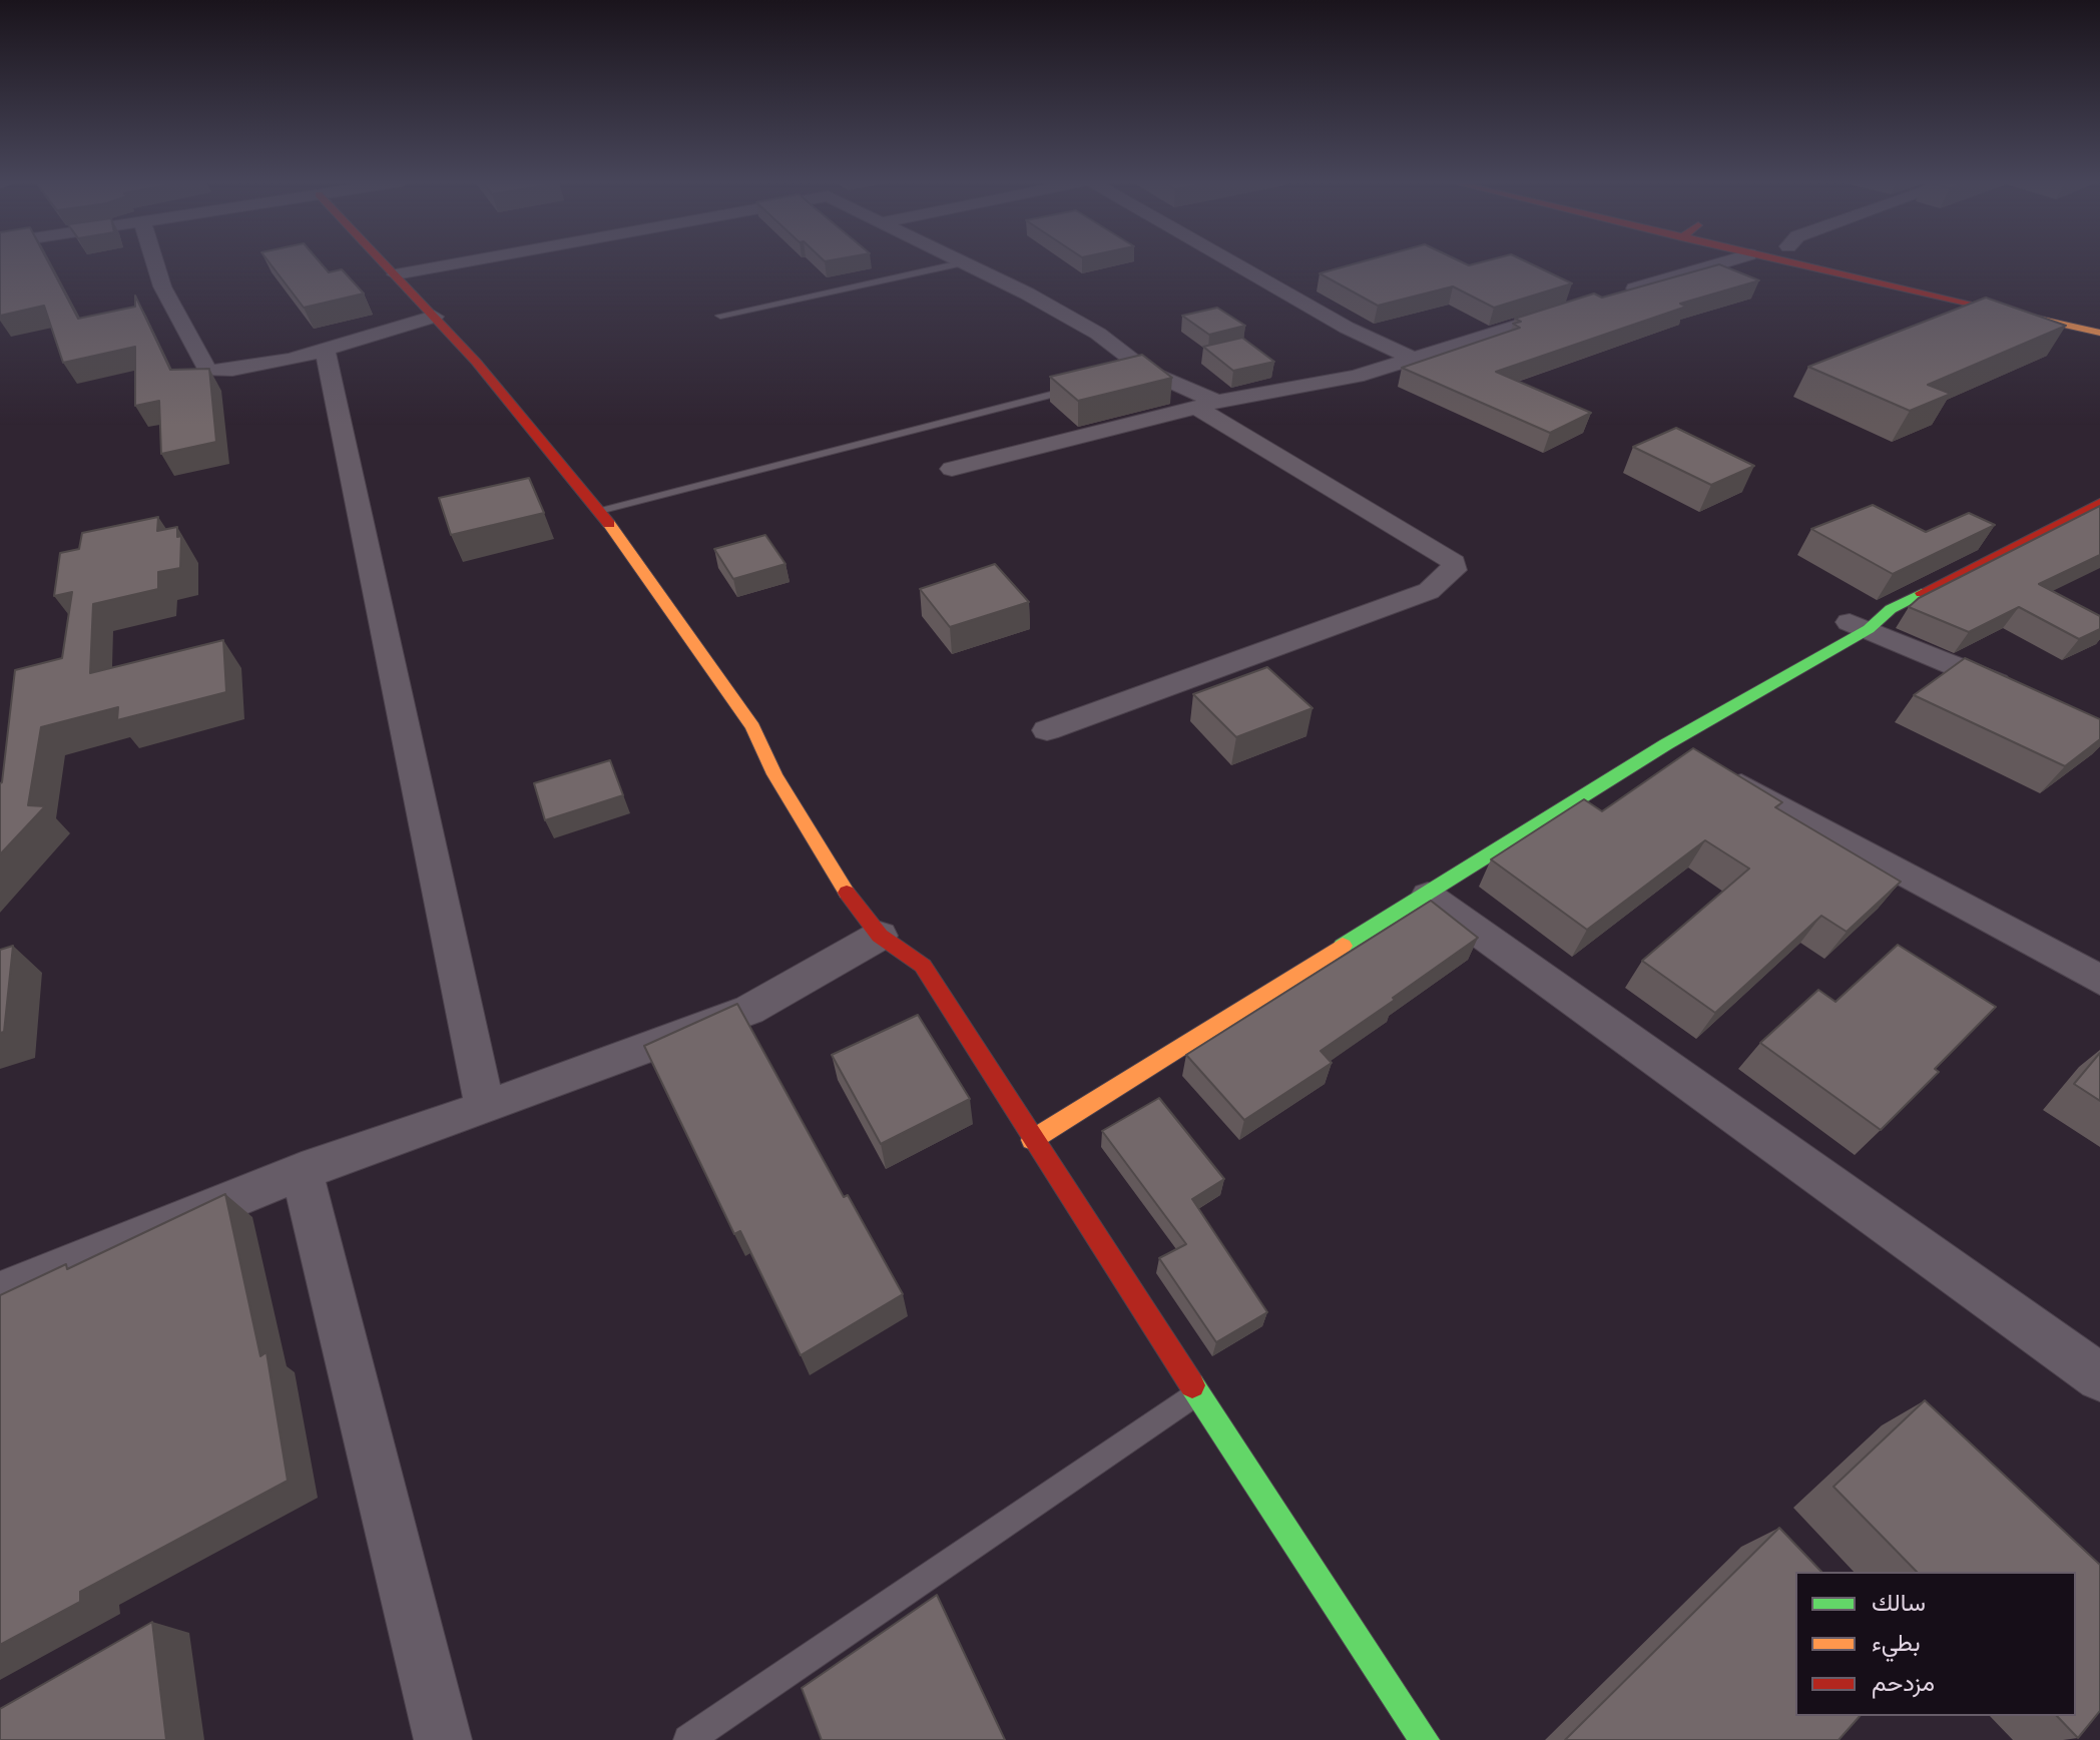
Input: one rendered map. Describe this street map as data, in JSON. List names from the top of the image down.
{
  "legend": ["سالك", "بطيء", "مزدحم"]
}
